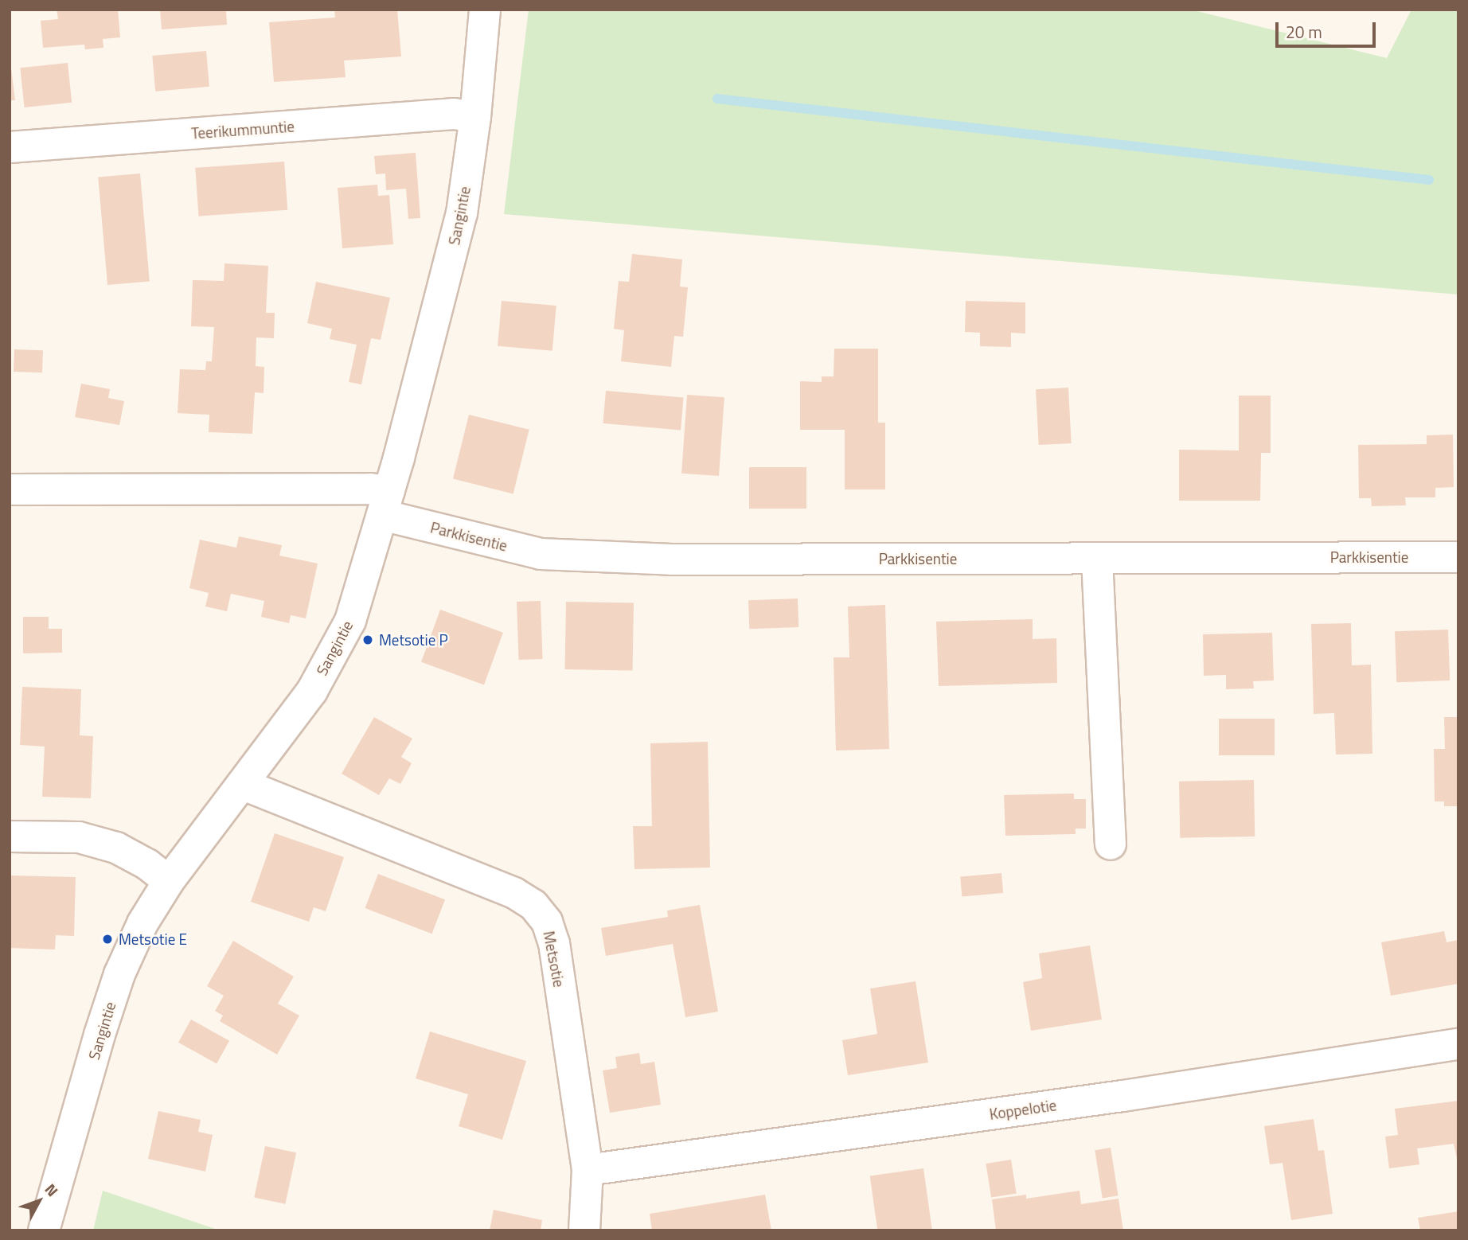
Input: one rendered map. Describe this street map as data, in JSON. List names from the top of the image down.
{
  "streets": {
    "street": [
      "Teerikummuntie",
      "Sangintie",
      "Parkkisentie",
      "Metsotie",
      "Koppelotie"
    ]
  },
  "crossings": [
    ["Teerikummuntie", "Sangintie"],
    ["Sangintie", "Parkkisentie"],
    ["Sangintie", "Metsotie"],
    ["Metsotie", "Koppelotie"]
  ],
  "places": ["Metsotie P", "Metsotie E"],
  "scale_bar": "20 m",
  "north": "top right"
}
